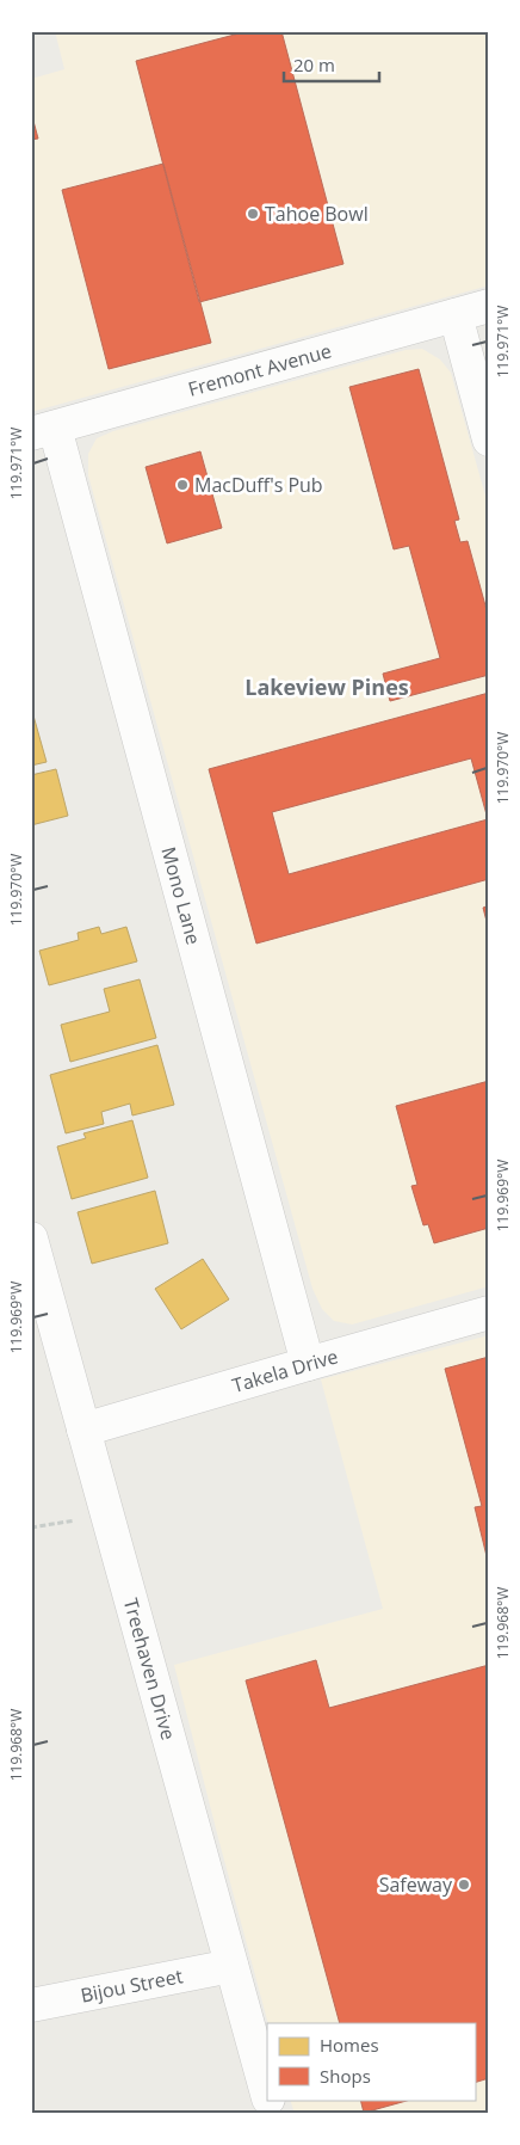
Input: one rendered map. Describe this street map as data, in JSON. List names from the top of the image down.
{
  "streets": {
    "street": [
      "Fremont Avenue",
      "Mono Lane",
      "Takela Drive",
      "Treehaven Drive",
      "Bijou Street"
    ]
  },
  "crossings": [
    ["Fremont Avenue", "Mono Lane"],
    ["Mono Lane", "Takela Drive"],
    ["Takela Drive", "Treehaven Drive"],
    ["Treehaven Drive", "Bijou Street"]
  ],
  "districts": ["Lakeview Pines"],
  "places": ["Tahoe Bowl", "MacDuff's Pub", "Safeway"],
  "legend": ["Homes", "Shops"],
  "scale_bar": "20 m",
  "coordinates": [
    "119.971°W",
    "119.970°W",
    "119.969°W",
    "119.968°W"
  ]
}
